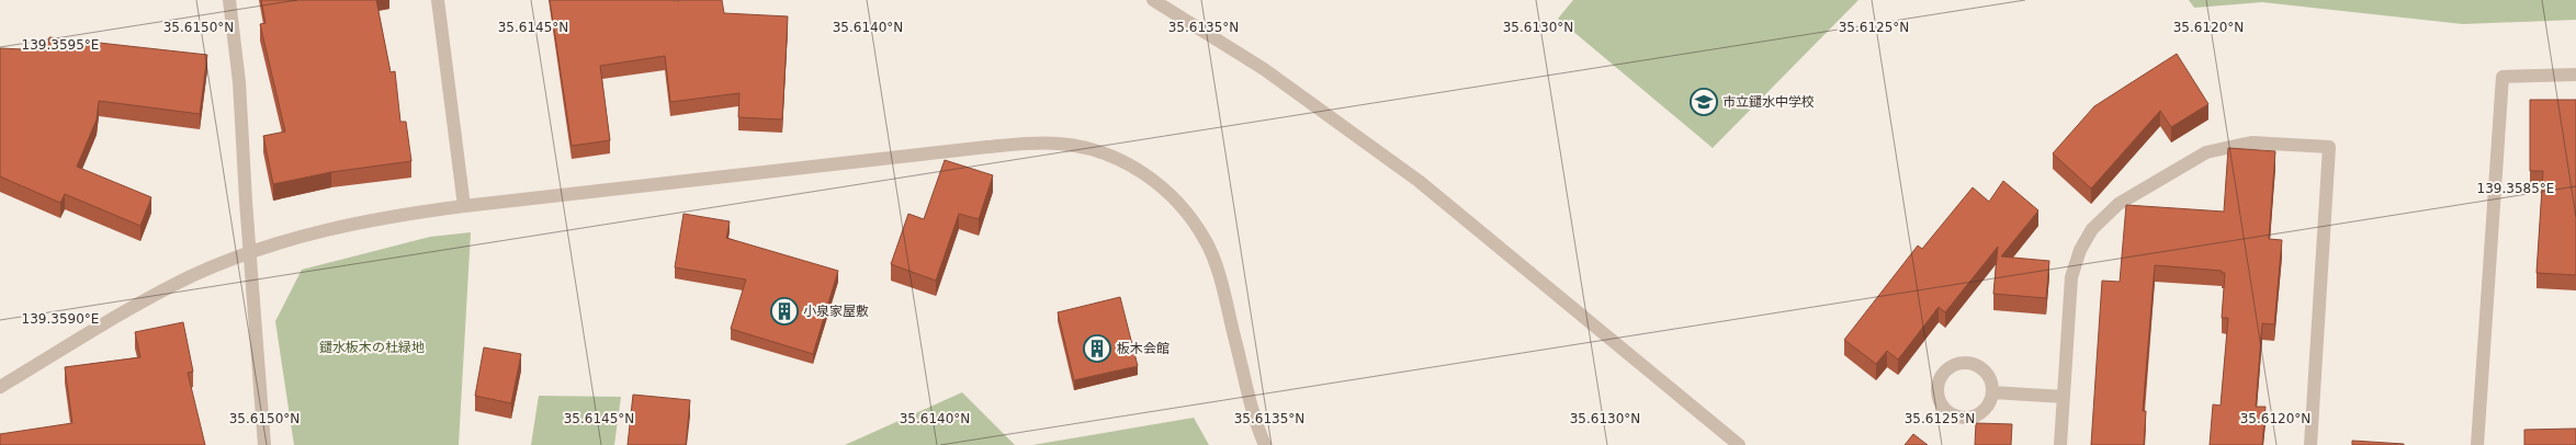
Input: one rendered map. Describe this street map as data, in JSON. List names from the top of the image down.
{
  "parks": ["鑓水板木の杜緑地"],
  "places": {
    "school or university": ["市立鑓水中学校"],
    "building": ["小泉家屋敷", "板木会館"]
  },
  "coordinates": [
    "35.6150°N",
    "35.6145°N",
    "35.6140°N",
    "35.6135°N",
    "35.6130°N",
    "35.6125°N",
    "35.6120°N",
    "139.3595°E",
    "139.3585°E",
    "139.3590°E"
  ]
}
